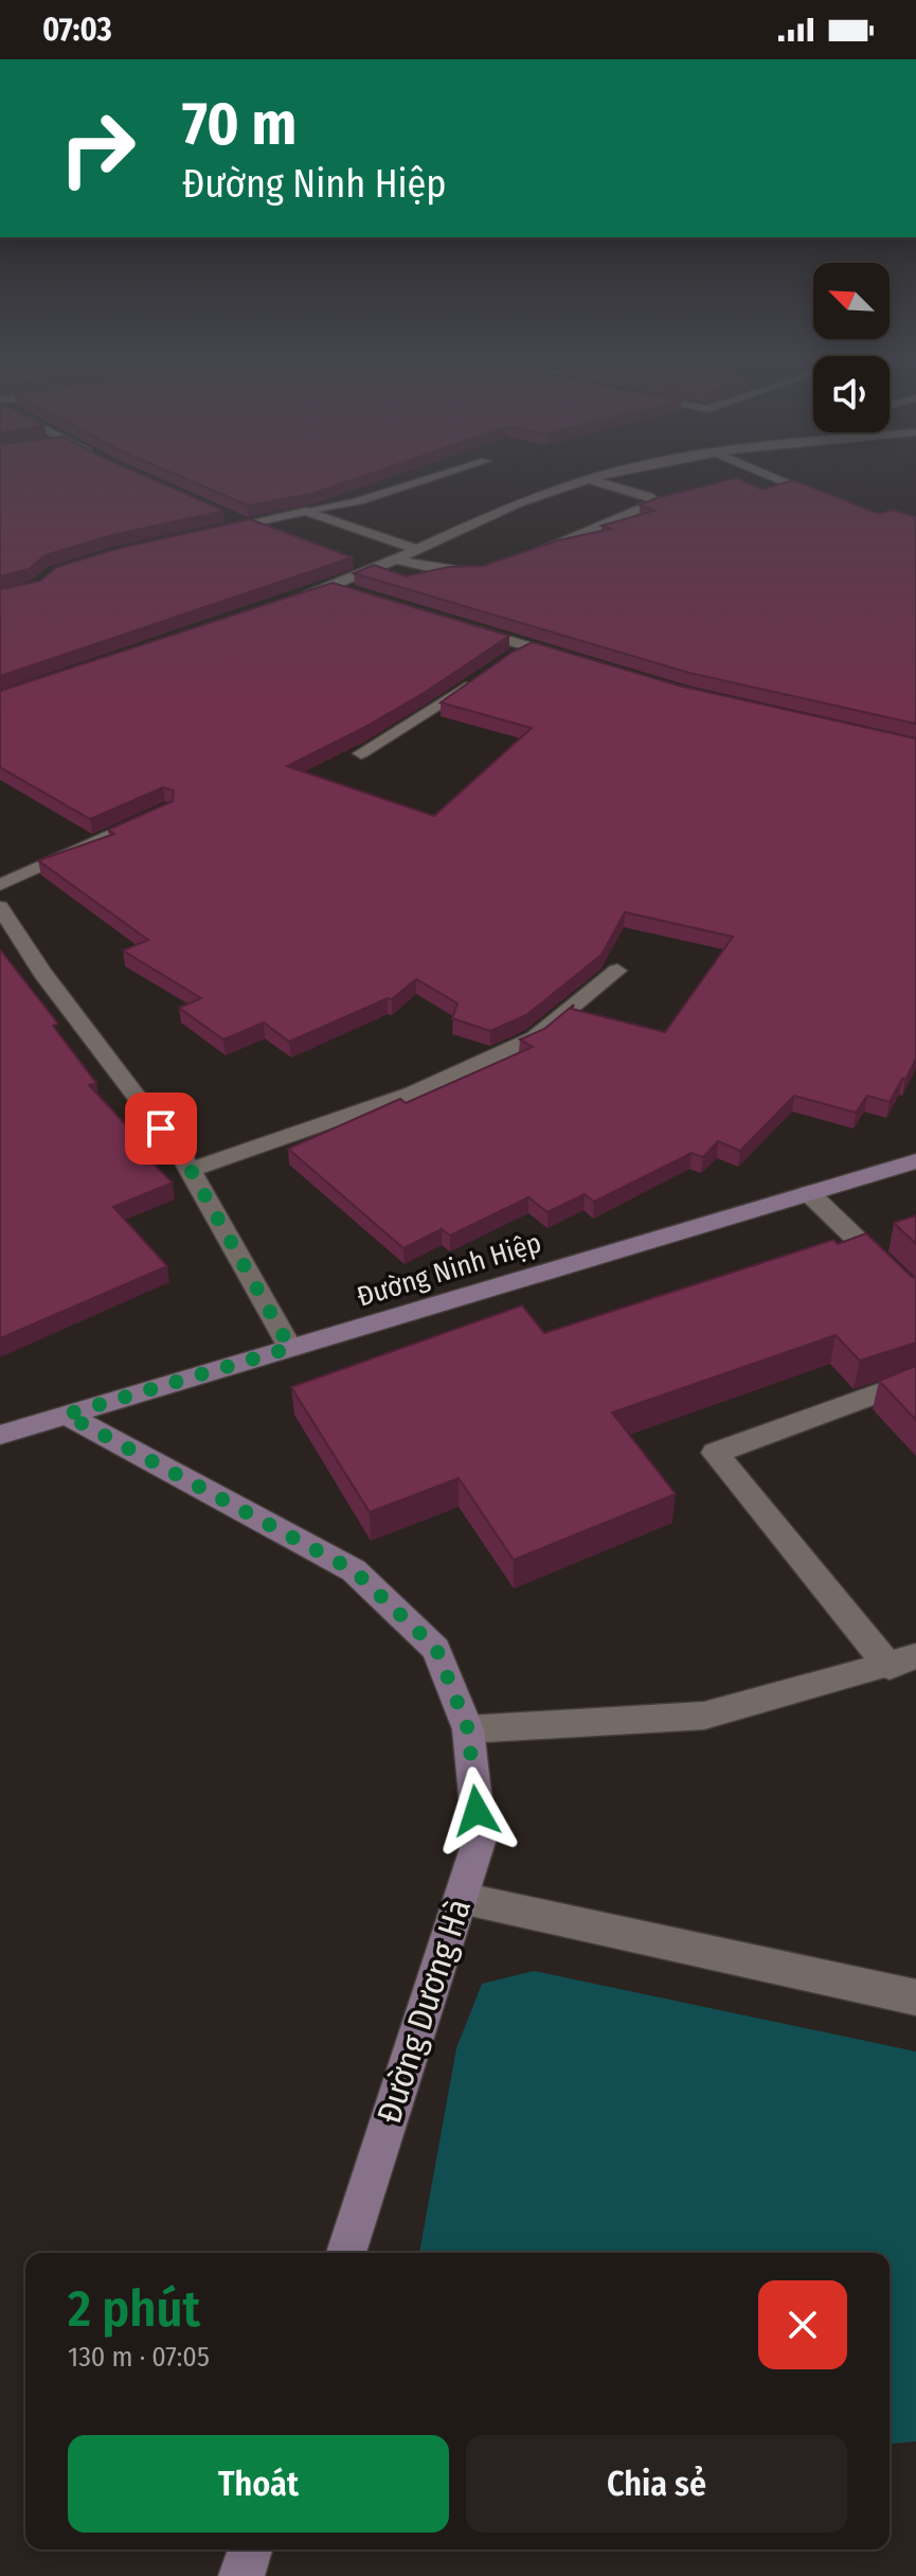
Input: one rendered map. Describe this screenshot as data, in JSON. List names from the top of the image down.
{
  "streets": {
    "main road": ["Đường Ninh Hiệp", "Đường Dương Hà"]
  },
  "crossings": [
    ["Đường Ninh Hiệp", "Đường Dương Hà"]
  ],
  "north": "top left",
  "page": {
    "status": "07:03",
    "turn": ["70 m", "Đường Ninh Hiệp"],
    "heading": ["2 phút", "130 m · 07:05"],
    "buttons": ["Thoát", "Chia sẻ"]
  }
}
